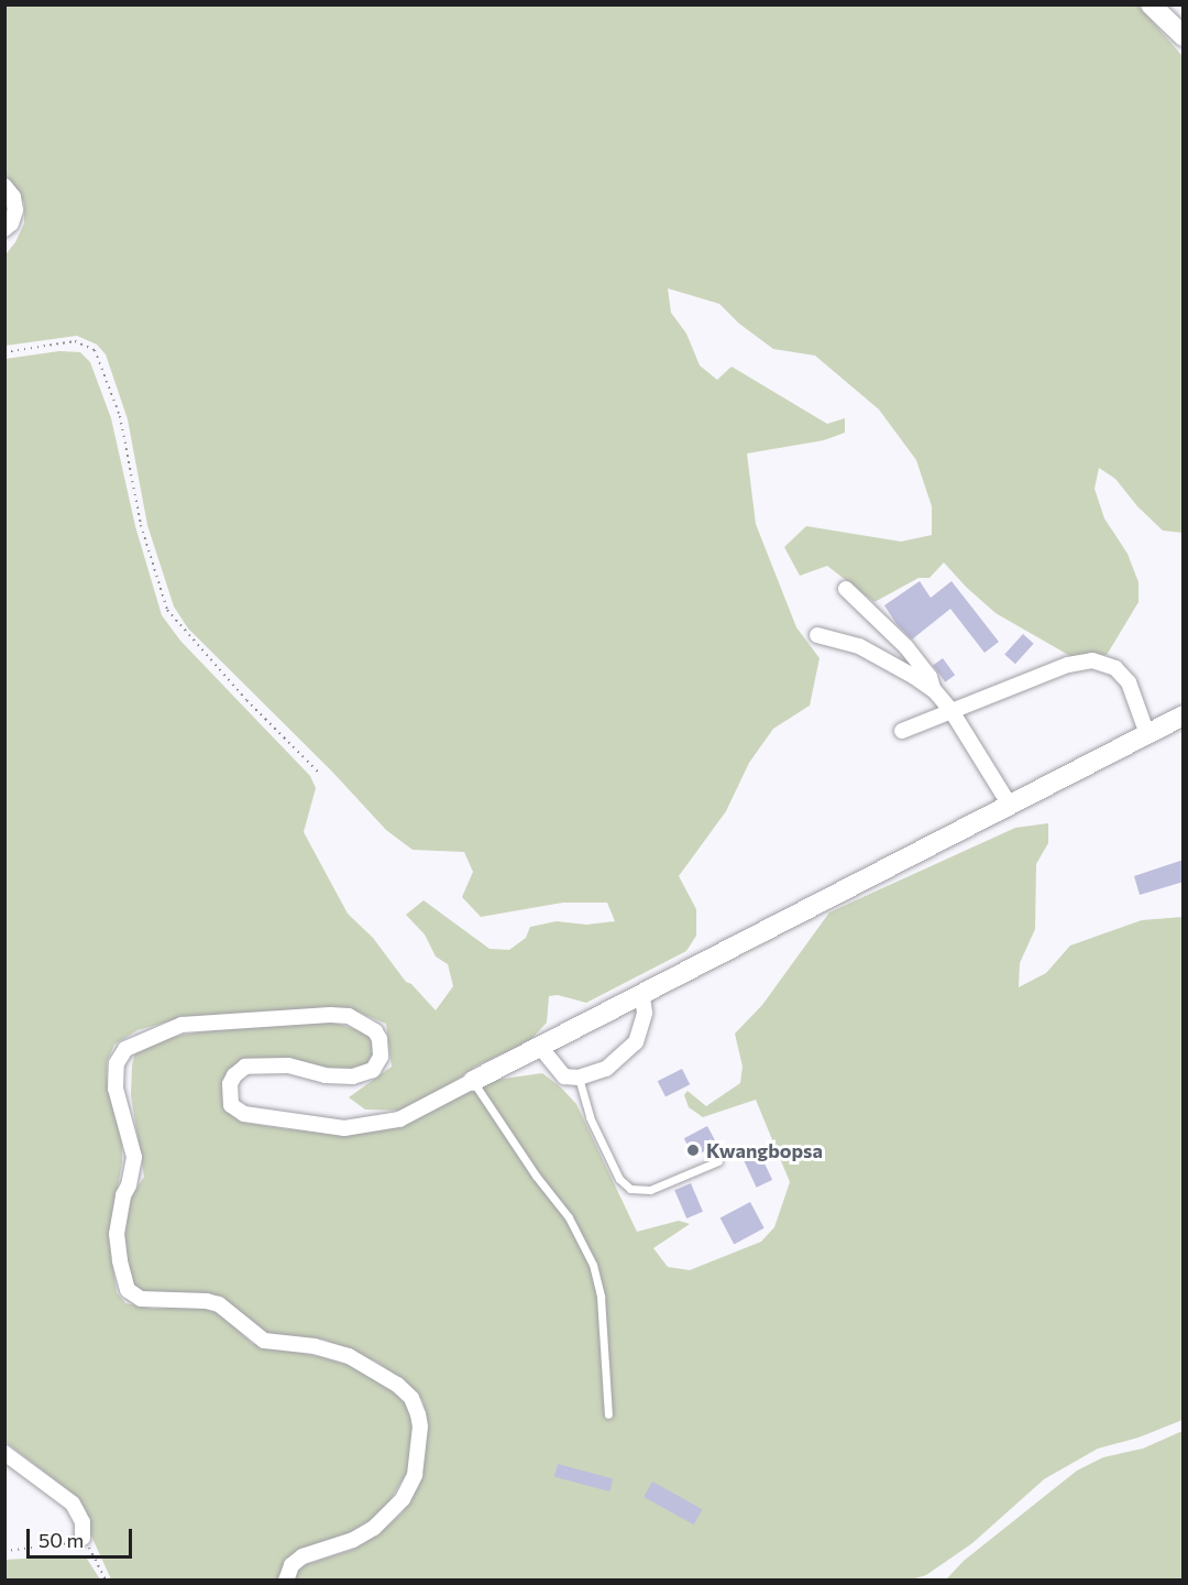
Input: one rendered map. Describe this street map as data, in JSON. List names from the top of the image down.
{
  "places": ["Kwangbopsa"],
  "scale_bar": "50 m"
}
